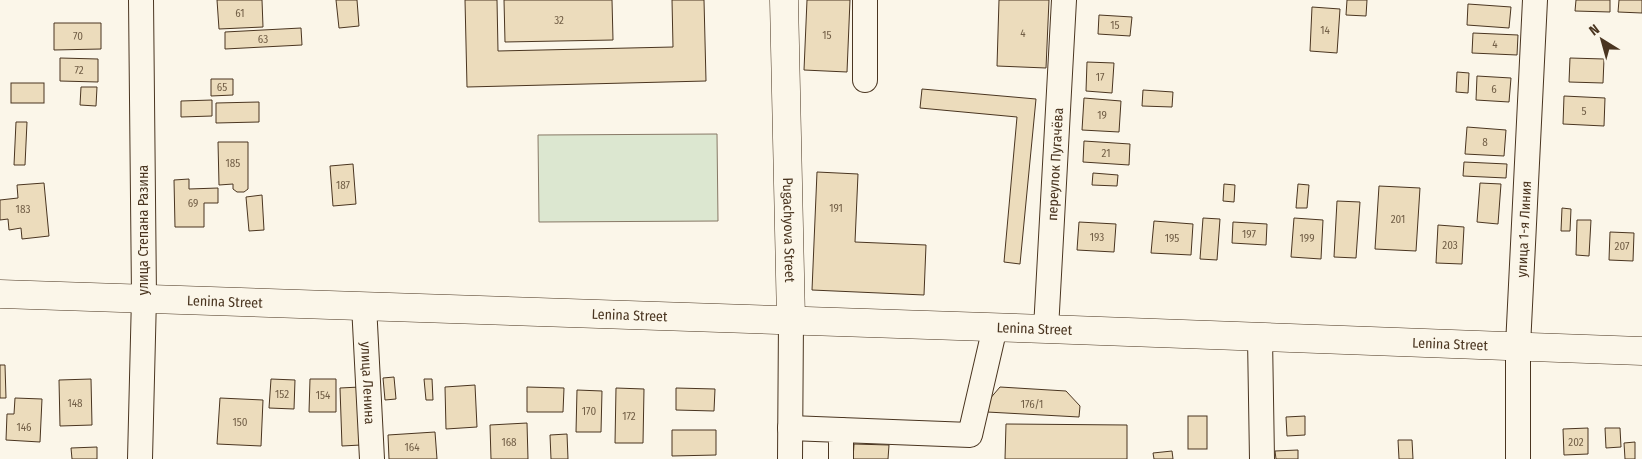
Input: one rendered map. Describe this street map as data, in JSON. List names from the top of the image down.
{
  "streets": {
    "main road": ["Pugachyova Street", "Lenina Street"],
    "street": [
      "переулок Пугачёва",
      "улица 1-я Линия",
      "улица Степана Разина",
      "улица Ленина"
    ]
  },
  "crossings": [
    ["переулок Пугачёва", "Lenina Street"],
    ["Pugachyova Street", "Lenina Street"],
    ["улица 1-я Линия", "Lenina Street"],
    ["улица Степана Разина", "Lenina Street"],
    ["Lenina Street", "улица Ленина"]
  ],
  "house_numbers": [
    "61",
    "32",
    "15",
    "14",
    "4",
    "15",
    "70",
    "63",
    "4",
    "72",
    "17",
    "65",
    "6",
    "5",
    "19",
    "8",
    "21",
    "185",
    "187",
    "69",
    "191",
    "183",
    "201",
    "197",
    "193",
    "195",
    "199",
    "203",
    "207",
    "152",
    "154",
    "148",
    "176/1",
    "170",
    "172",
    "150",
    "146",
    "168",
    "202",
    "164"
  ],
  "north": "top left"
}
